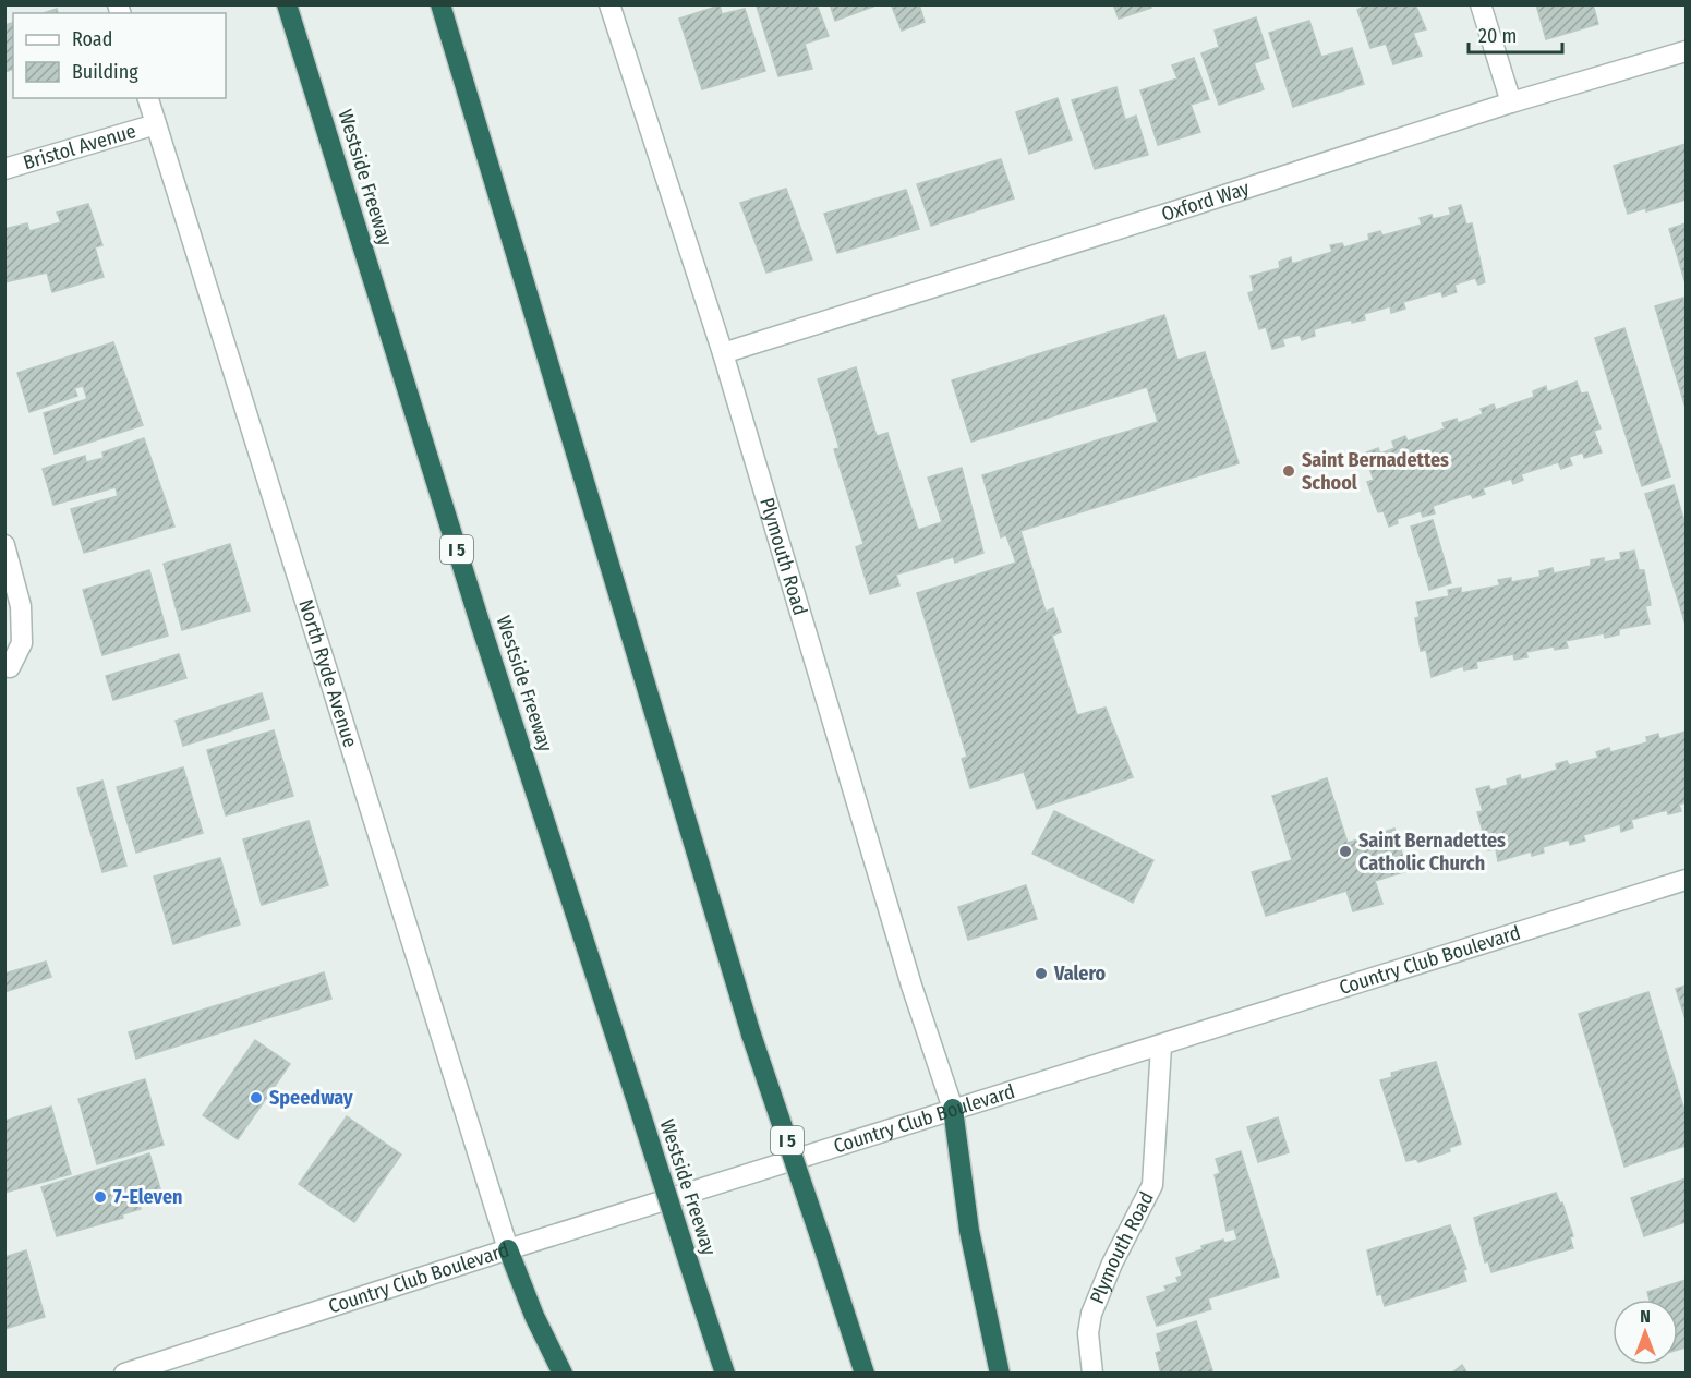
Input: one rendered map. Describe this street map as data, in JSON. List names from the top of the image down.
{
  "streets": {
    "highway": ["Westside Freeway", "I 5"],
    "street": [
      "Bristol Avenue",
      "Oxford Way",
      "Plymouth Road",
      "North Ryde Avenue",
      "Country Club Boulevard"
    ]
  },
  "crossings": [
    ["Bristol Avenue", "North Ryde Avenue"],
    ["Oxford Way", "Plymouth Road"],
    ["Plymouth Road", "Country Club Boulevard"],
    ["North Ryde Avenue", "Country Club Boulevard"]
  ],
  "places": [
    "Saint Bernadettes School",
    "Saint Bernadettes Catholic Church",
    "Valero",
    "Speedway",
    "7-Eleven"
  ],
  "legend": ["Road", "Building"],
  "scale_bar": "20 m",
  "north": "top"
}
